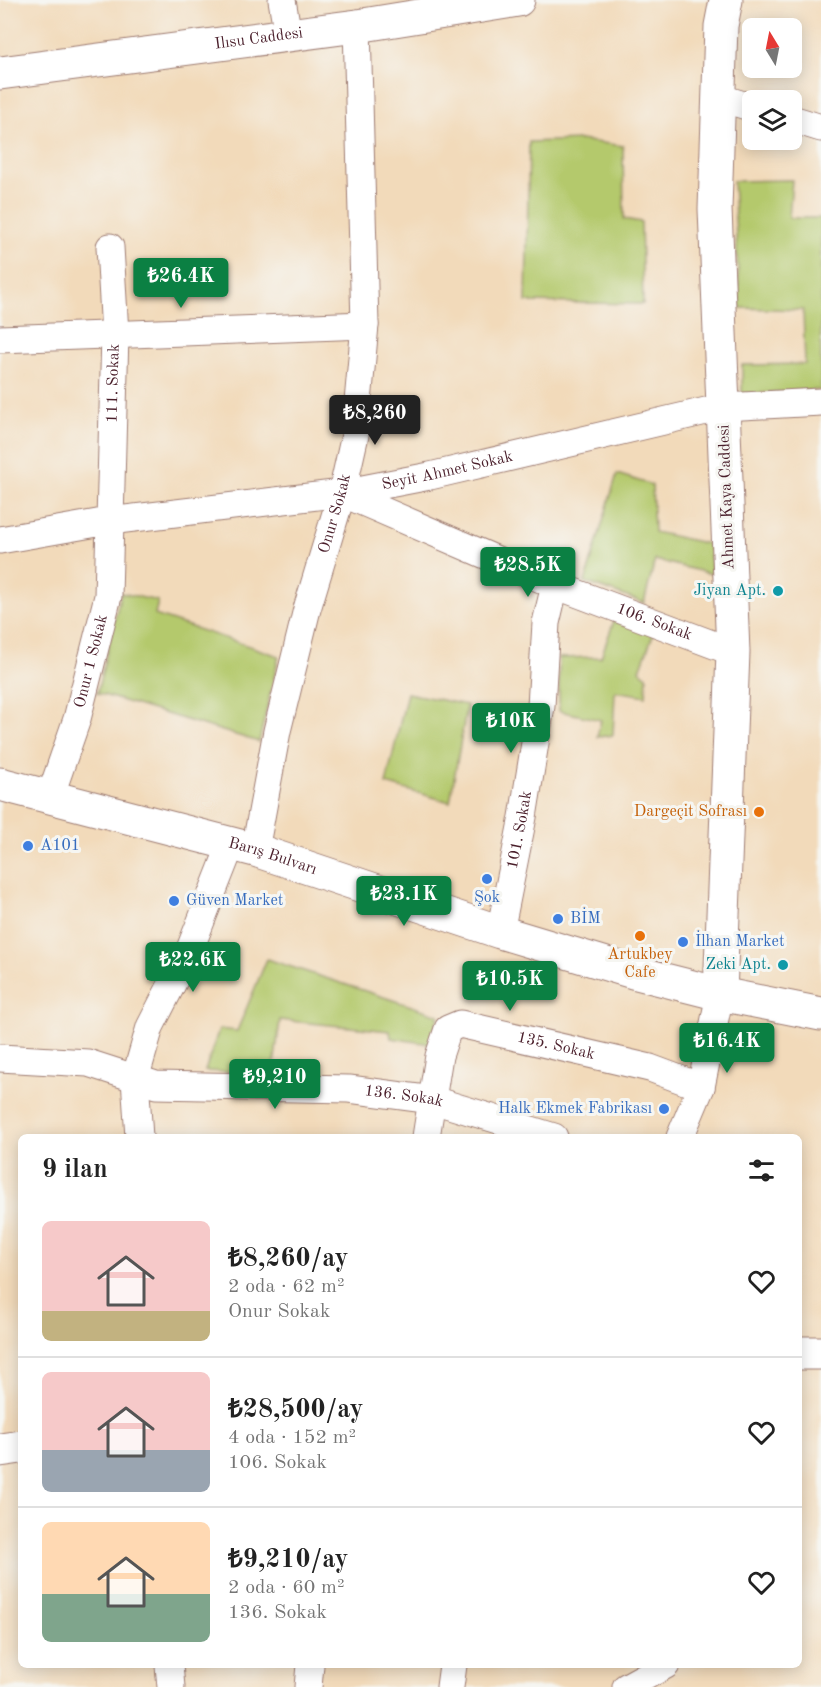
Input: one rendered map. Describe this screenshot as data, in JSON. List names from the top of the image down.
{
  "streets": {
    "main road": ["Ilısu Caddesi", "Ahmet Kaya Caddesi", "Barış Bulvarı"],
    "street": [
      "111. Sokak",
      "Seyit Ahmet Sokak",
      "Onur Sokak",
      "106. Sokak",
      "Onur 1 Sokak",
      "101. Sokak",
      "135. Sokak",
      "136. Sokak"
    ]
  },
  "crossings": [
    ["Ilısu Caddesi", "Onur Sokak"],
    ["111. Sokak", "Seyit Ahmet Sokak"],
    ["111. Sokak", "Onur 1 Sokak"],
    ["Seyit Ahmet Sokak", "Ahmet Kaya Caddesi"],
    ["Seyit Ahmet Sokak", "Onur Sokak"],
    ["Seyit Ahmet Sokak", "106. Sokak"],
    ["Seyit Ahmet Sokak", "Onur 1 Sokak"],
    ["Ahmet Kaya Caddesi", "106. Sokak"],
    ["Ahmet Kaya Caddesi", "Barış Bulvarı"],
    ["Onur Sokak", "106. Sokak"],
    ["Onur Sokak", "Barış Bulvarı"],
    ["Onur Sokak", "136. Sokak"],
    ["106. Sokak", "101. Sokak"],
    ["Onur 1 Sokak", "Barış Bulvarı"],
    ["101. Sokak", "Barış Bulvarı"],
    ["135. Sokak", "136. Sokak"]
  ],
  "places": [
    "Jiyan Apt.",
    "Dargeçit Sofrası",
    "A101",
    "Şok",
    "Güven Market",
    "BİM",
    "Artukbey Cafe",
    "İlhan Market",
    "Zeki Apt.",
    "Halk Ekmek Fabrikası"
  ],
  "north": "top",
  "page": {
    "price": [
      "₺26.4K",
      "₺8,260",
      "₺28.5K",
      "₺10K",
      "₺23.1K",
      "₺22.6K",
      "₺10.5K",
      "₺16.4K",
      "₺9,210"
    ],
    "heading": "9 ilan",
    "list": [
      {
        "name": "₺8,260/ay",
        "note": "2 oda · 62 m² · Onur Sokak"
      },
      {
        "name": "₺28,500/ay",
        "note": "4 oda · 152 m² · 106. Sokak"
      },
      {
        "name": "₺9,210/ay",
        "note": "2 oda · 60 m² · 136. Sokak"
      }
    ]
  }
}
